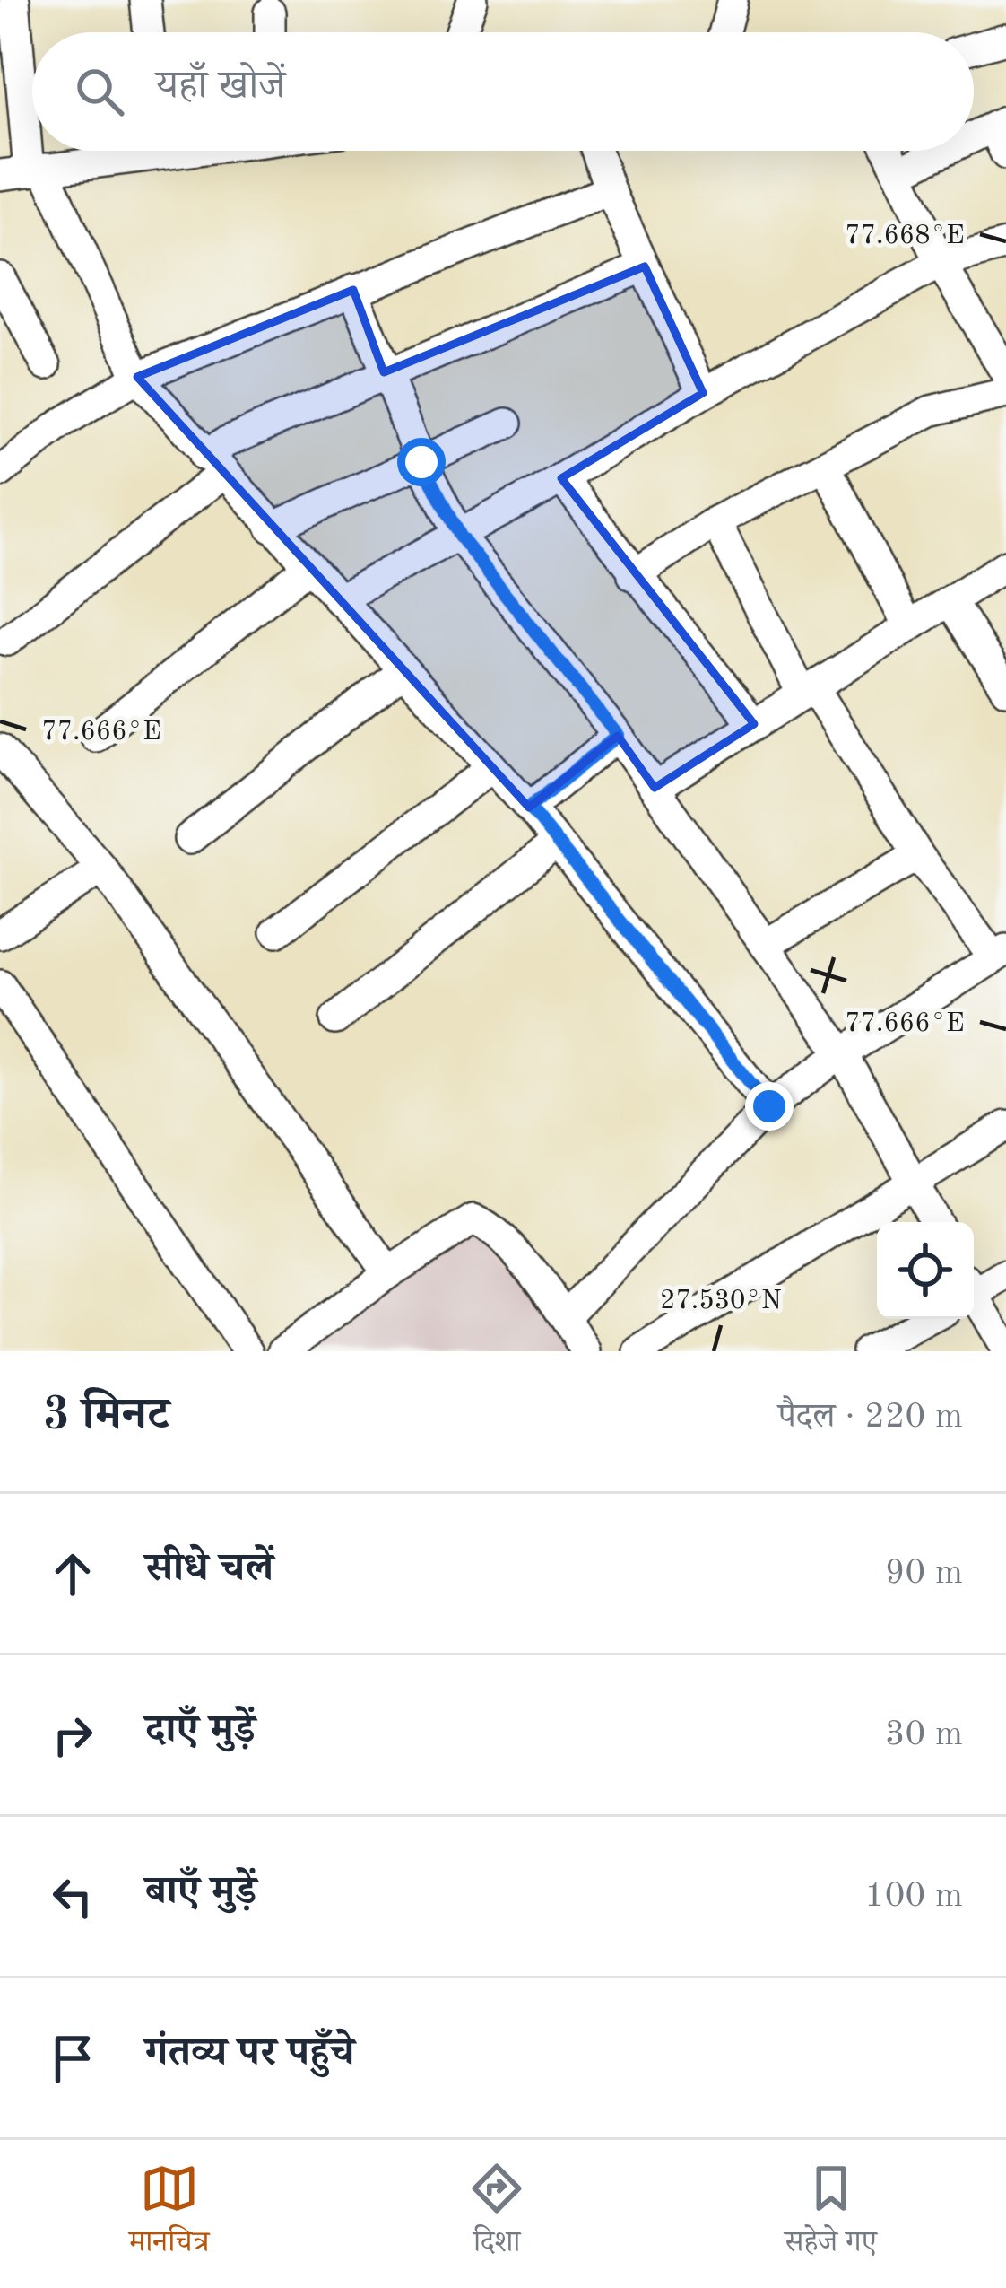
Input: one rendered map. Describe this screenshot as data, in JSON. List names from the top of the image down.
{
  "page": {
    "search": "यहाँ खोजें",
    "heading": ["3 मिनट", "पैदल · 220 m"],
    "list": [
      ["सीधे चलें", "90 m"],
      ["दाएँ मुड़ें", "30 m"],
      ["बाएँ मुड़ें", "100 m"],
      "गंतव्य पर पहुँचे"
    ],
    "nav": ["मानचित्र", "दिशा", "सहेजे गए"]
  },
  "coordinates": ["77.668°E", "77.666°E", "27.530°N"]
}
